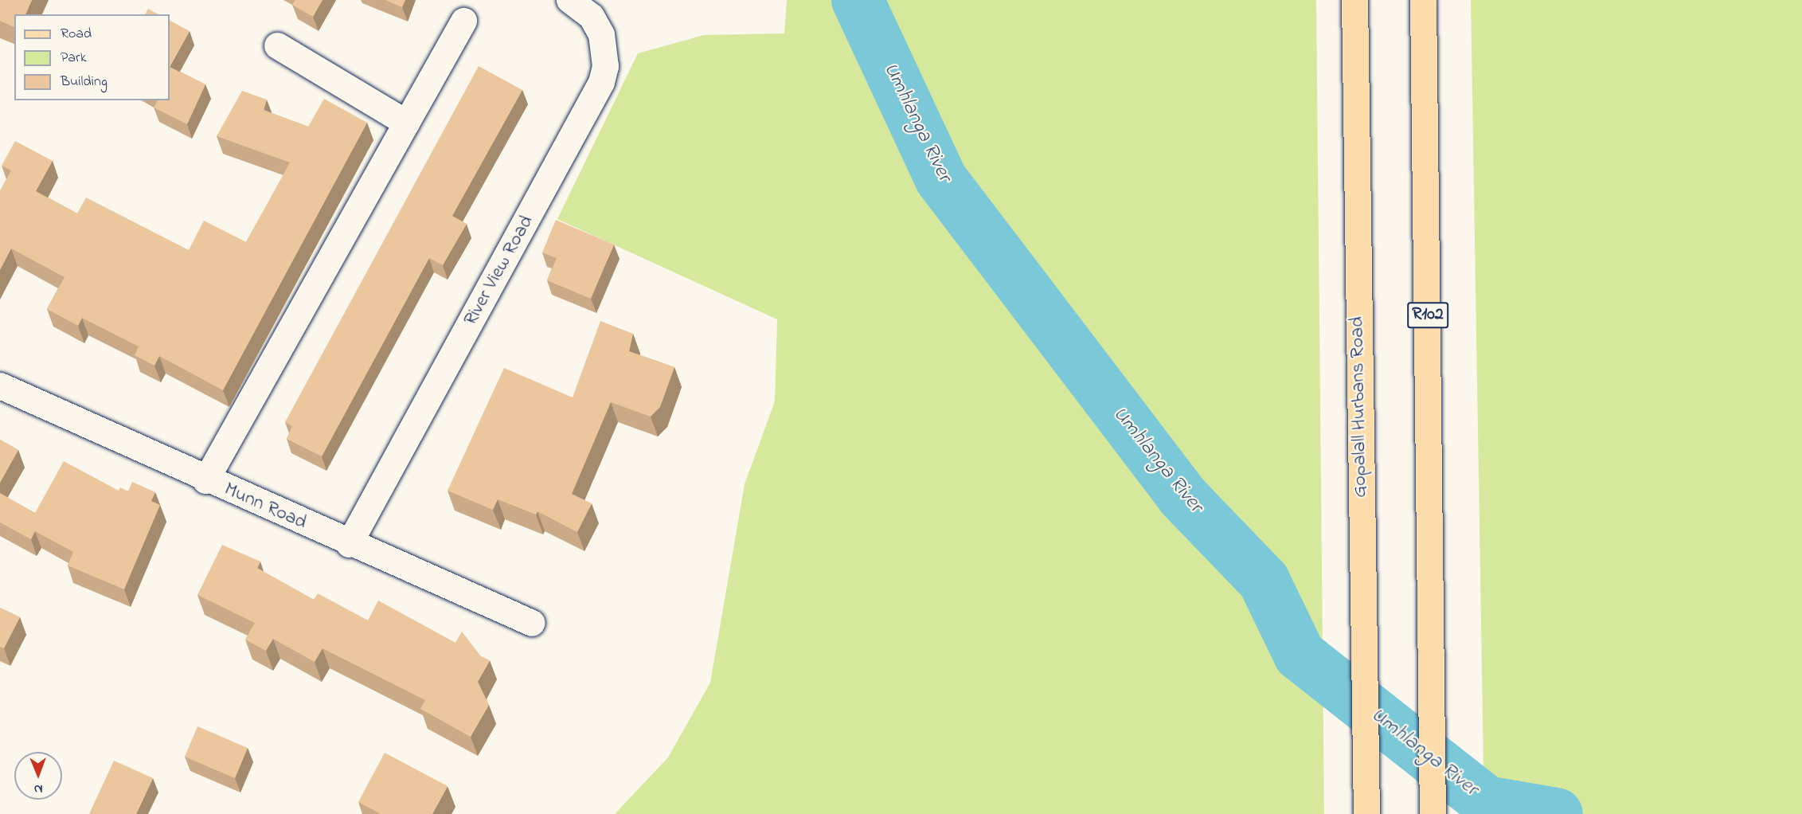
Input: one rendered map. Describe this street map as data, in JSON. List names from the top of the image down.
{
  "streets": {
    "main road": ["R102", "Gopalall Hurbans Road"],
    "street": ["River View Road", "Munn Road"]
  },
  "crossings": [
    ["River View Road", "Munn Road"]
  ],
  "water": ["Umhlanga River"],
  "legend": ["Road", "Park", "Building"],
  "north": "bottom"
}
